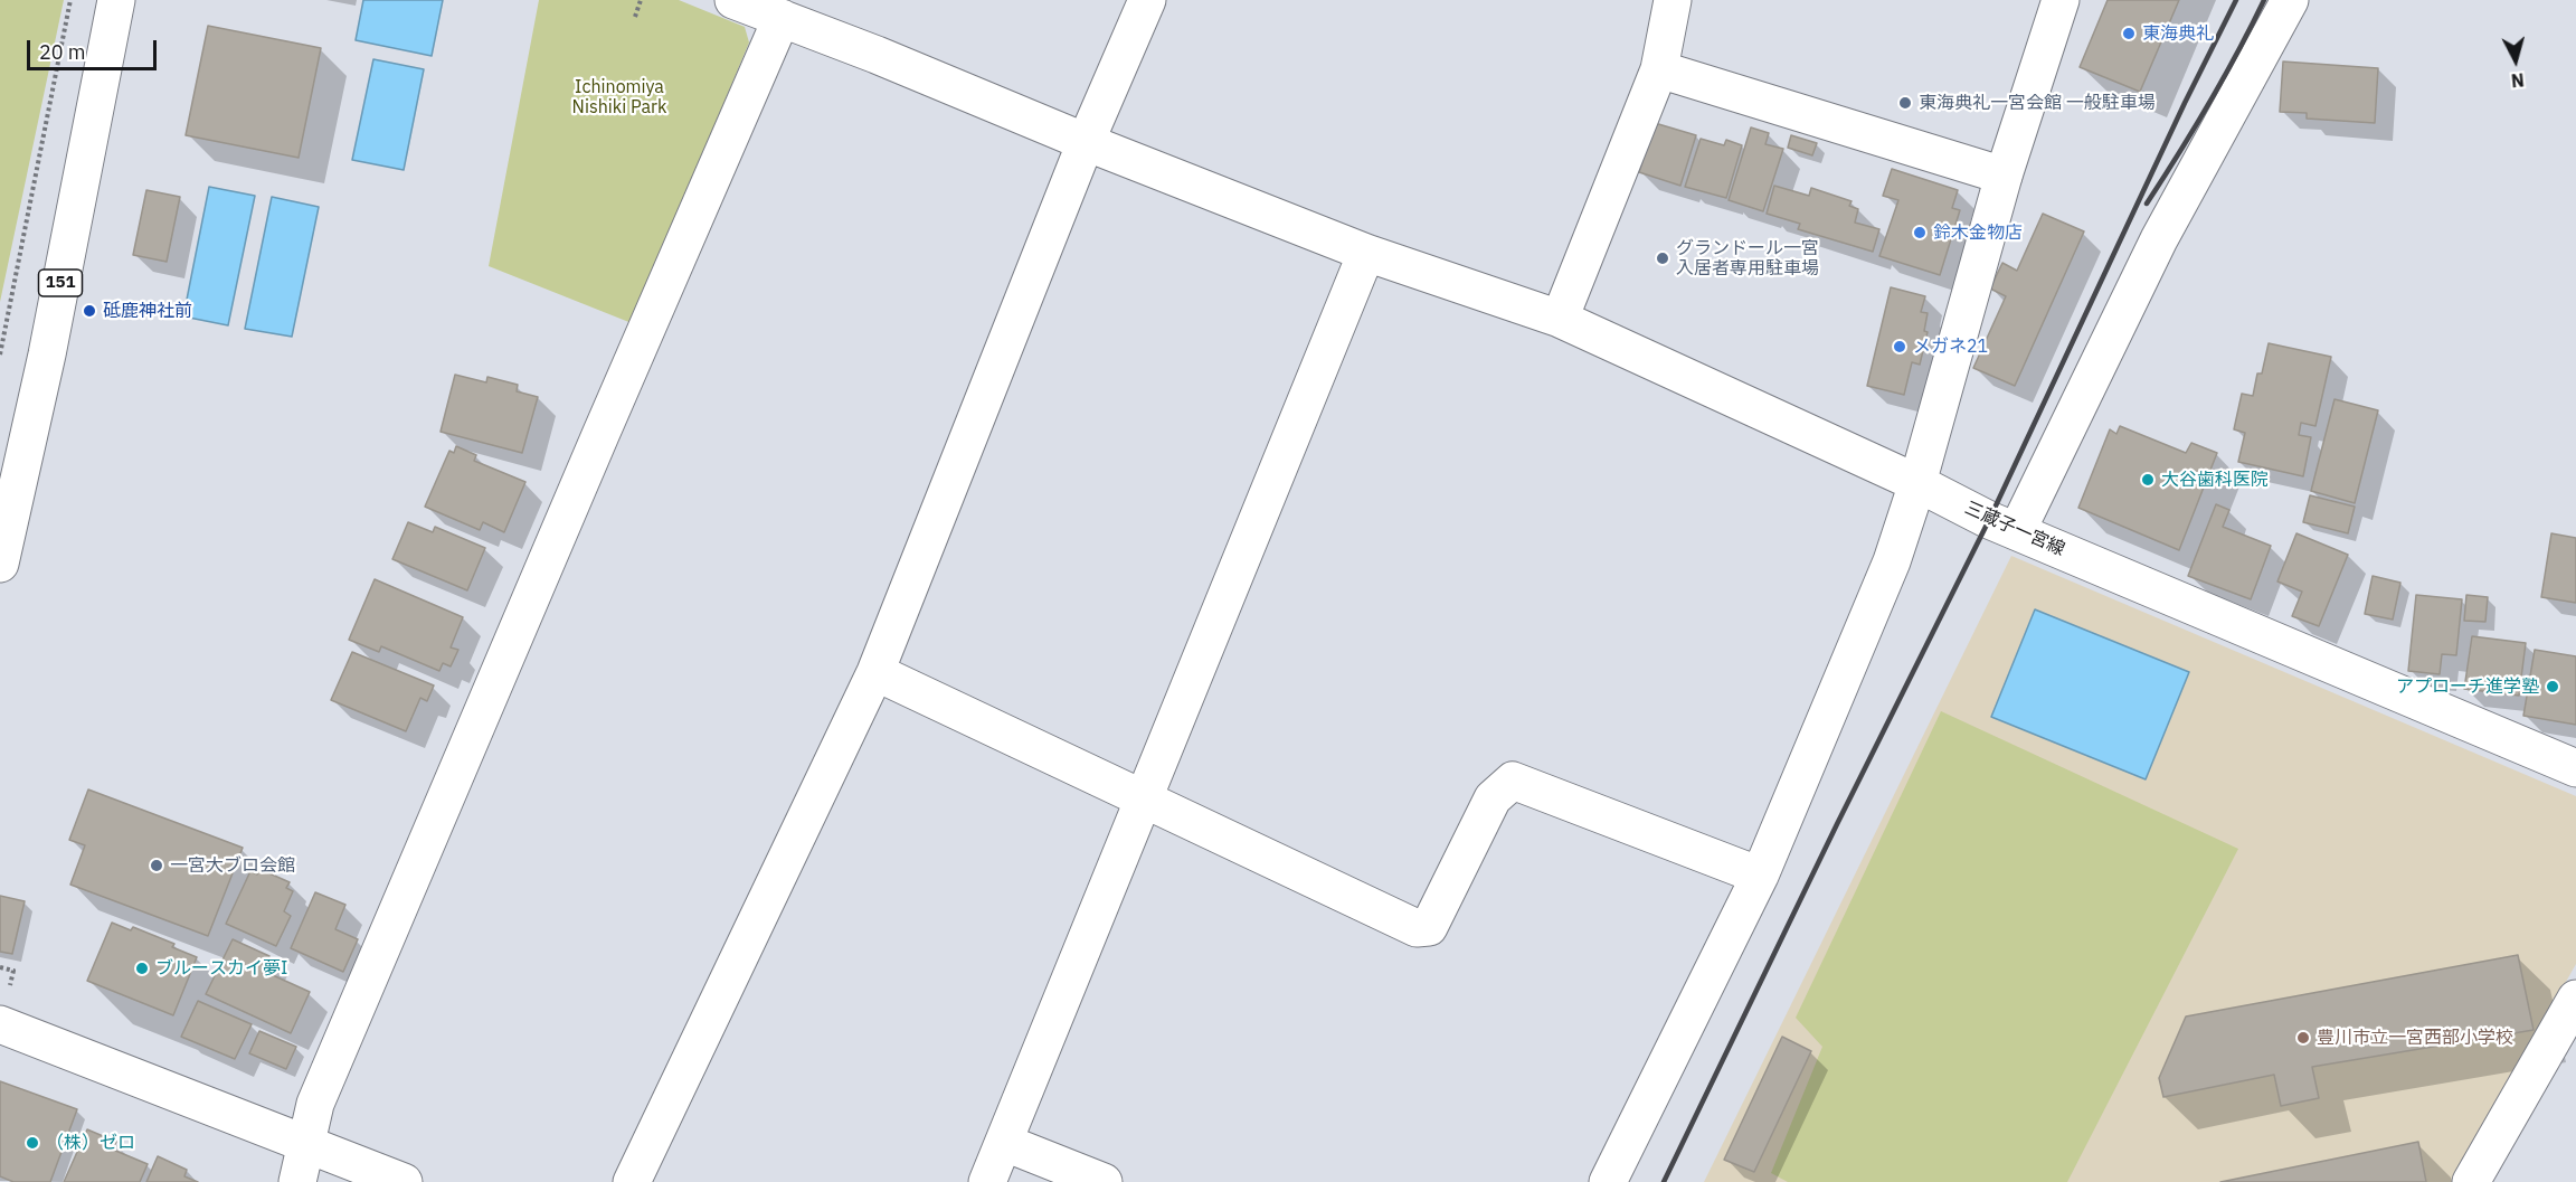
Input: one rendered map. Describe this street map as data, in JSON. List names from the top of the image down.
{
  "streets": {
    "main road": ["151", "三蔵子一宮線"]
  },
  "parks": ["Ichinomiya Nishiki Park"],
  "places": [
    "東海典礼",
    "東海典礼一宮会館 一般駐車場",
    "鈴木金物店",
    "グランドール一宮 入居者専用駐車場",
    "砥鹿神社前",
    "メガネ21",
    "大谷歯科医院",
    "アプローチ進学塾",
    "一宮大ブロ会館",
    "ブルースカイ夢I",
    "豊川市立一宮西部小学校",
    "（株）ゼロ"
  ],
  "scale_bar": "20 m",
  "north": "bottom"
}
